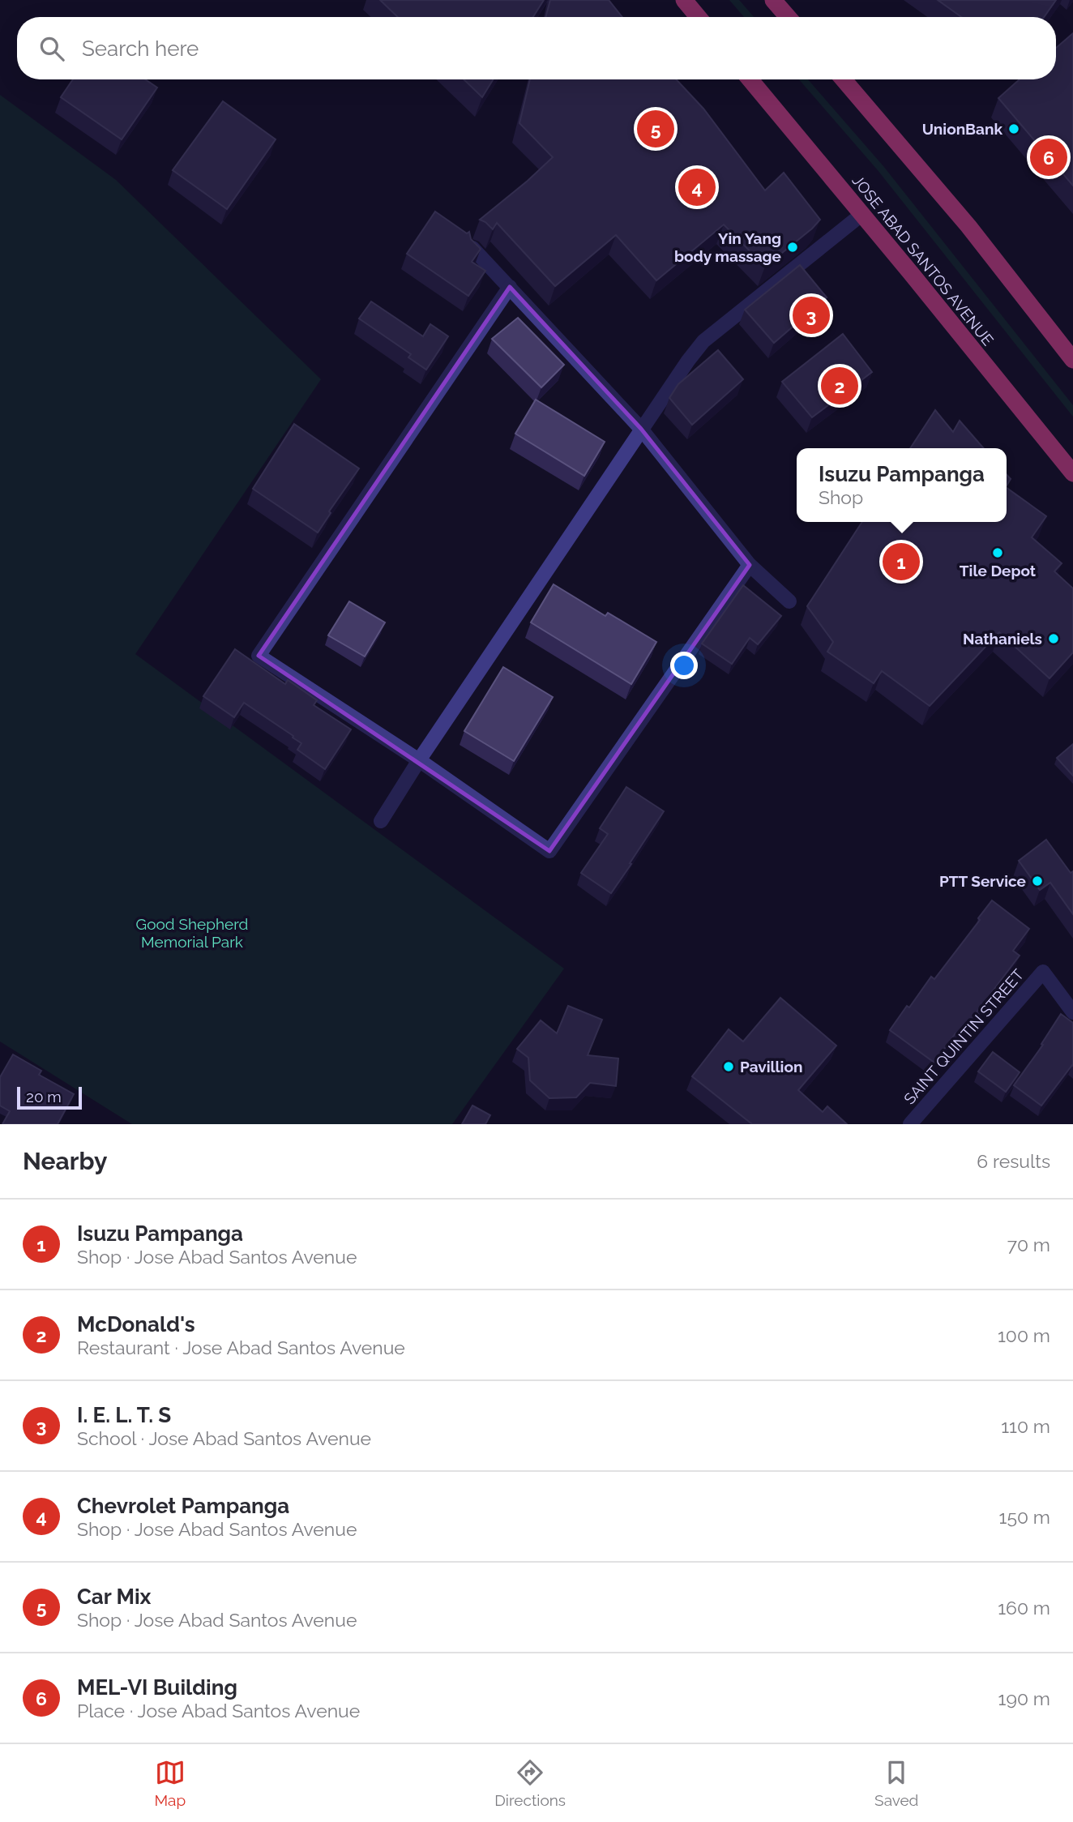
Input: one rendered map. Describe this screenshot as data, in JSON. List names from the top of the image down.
{
  "streets": {
    "highway": ["JOSE ABAD SANTOS AVENUE"],
    "street": ["SAINT QUINTIN STREET"]
  },
  "parks": ["Good Shepherd Memorial Park"],
  "places": [
    "UnionBank",
    "Yin Yang body massage",
    "Tile Depot",
    "Nathaniels",
    "PTT Service",
    "Pavillion"
  ],
  "scale_bar": "20 m",
  "page": {
    "search": "Search here",
    "pins": [
      "5",
      "6",
      "4",
      "3",
      "2",
      "1"
    ],
    "popup": ["Isuzu Pampanga", "Shop"],
    "scale": "20 m",
    "heading": ["Nearby", "6 results"],
    "list": [
      {
        "mark": "1",
        "name": "Isuzu Pampanga",
        "note": "Shop · Jose Abad Santos Avenue",
        "value": "70 m"
      },
      {
        "mark": "2",
        "name": "McDonald's",
        "note": "Restaurant · Jose Abad Santos Avenue",
        "value": "100 m"
      },
      {
        "mark": "3",
        "name": "I. E. L. T. S",
        "note": "School · Jose Abad Santos Avenue",
        "value": "110 m"
      },
      {
        "mark": "4",
        "name": "Chevrolet Pampanga",
        "note": "Shop · Jose Abad Santos Avenue",
        "value": "150 m"
      },
      {
        "mark": "5",
        "name": "Car Mix",
        "note": "Shop · Jose Abad Santos Avenue",
        "value": "160 m"
      },
      {
        "mark": "6",
        "name": "MEL-VI Building",
        "note": "Place · Jose Abad Santos Avenue",
        "value": "190 m"
      }
    ],
    "nav": ["Map", "Directions", "Saved"]
  }
}
